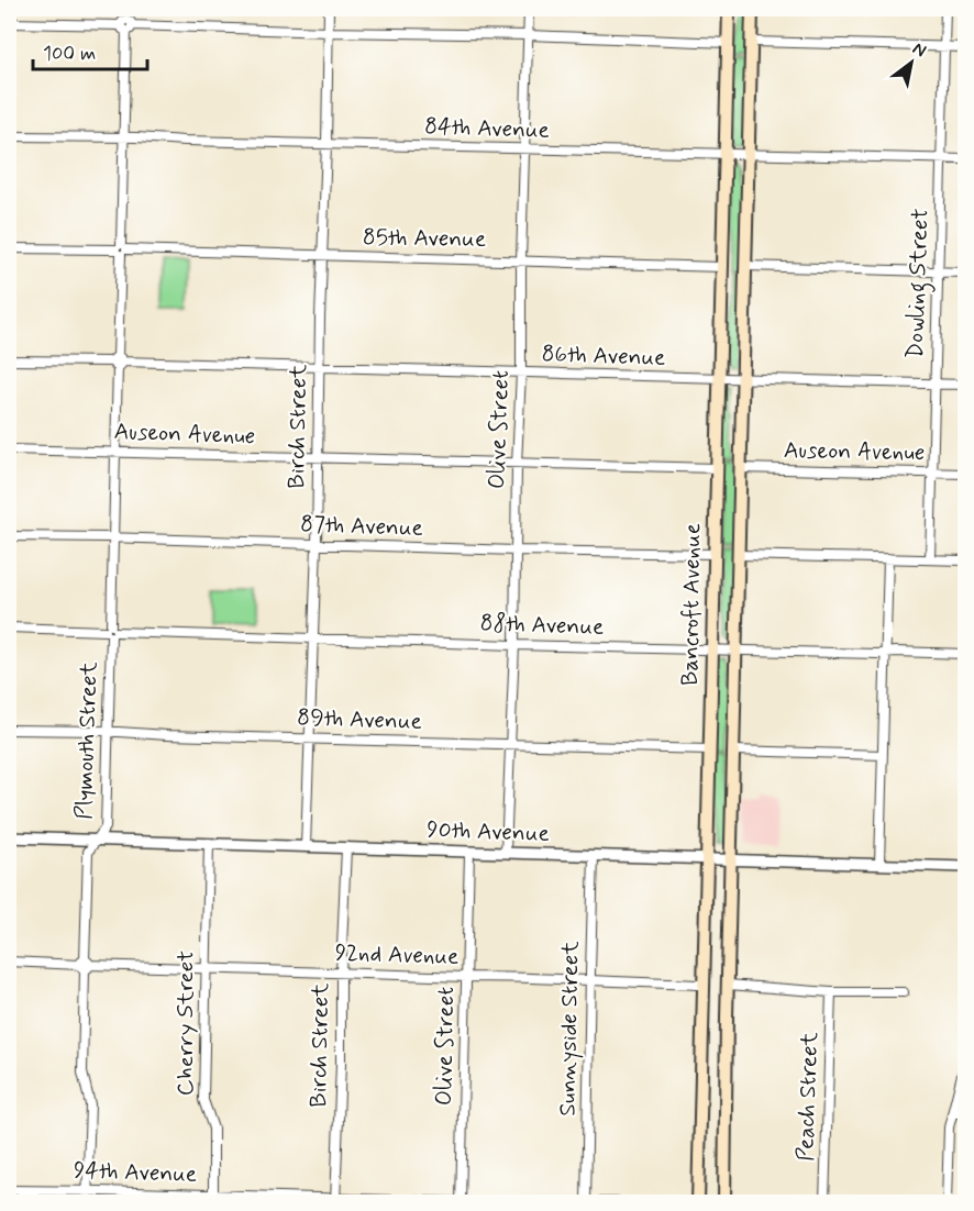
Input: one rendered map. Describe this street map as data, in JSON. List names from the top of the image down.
{
  "streets": {
    "main road": ["Bancroft Avenue"],
    "street": [
      "84th Avenue",
      "85th Avenue",
      "Dowling Street",
      "86th Avenue",
      "Birch Street",
      "Olive Street",
      "Auseon Avenue",
      "87th Avenue",
      "88th Avenue",
      "89th Avenue",
      "Plymouth Street",
      "90th Avenue",
      "92nd Avenue",
      "Cherry Street",
      "Sunnyside Street",
      "Peach Street",
      "94th Avenue"
    ]
  },
  "crossings": [
    ["84th Avenue", "Dowling Street"],
    ["84th Avenue", "Birch Street"],
    ["84th Avenue", "Olive Street"],
    ["84th Avenue", "Bancroft Avenue"],
    ["84th Avenue", "Plymouth Street"],
    ["85th Avenue", "Birch Street"],
    ["85th Avenue", "Olive Street"],
    ["85th Avenue", "Bancroft Avenue"],
    ["85th Avenue", "Plymouth Street"],
    ["Dowling Street", "86th Avenue"],
    ["Dowling Street", "Auseon Avenue"],
    ["86th Avenue", "Birch Street"],
    ["86th Avenue", "Olive Street"],
    ["86th Avenue", "Bancroft Avenue"],
    ["86th Avenue", "Plymouth Street"],
    ["Birch Street", "Auseon Avenue"],
    ["Birch Street", "87th Avenue"],
    ["Birch Street", "88th Avenue"],
    ["Birch Street", "89th Avenue"],
    ["Birch Street", "90th Avenue"],
    ["Birch Street", "92nd Avenue"],
    ["Birch Street", "94th Avenue"],
    ["Olive Street", "Auseon Avenue"],
    ["Olive Street", "87th Avenue"],
    ["Olive Street", "88th Avenue"],
    ["Olive Street", "89th Avenue"],
    ["Olive Street", "90th Avenue"],
    ["Olive Street", "92nd Avenue"],
    ["Olive Street", "94th Avenue"],
    ["Auseon Avenue", "Bancroft Avenue"],
    ["Auseon Avenue", "Plymouth Street"],
    ["87th Avenue", "Bancroft Avenue"],
    ["87th Avenue", "Plymouth Street"],
    ["Bancroft Avenue", "88th Avenue"],
    ["Bancroft Avenue", "89th Avenue"],
    ["Bancroft Avenue", "90th Avenue"],
    ["Bancroft Avenue", "92nd Avenue"],
    ["88th Avenue", "Plymouth Street"],
    ["89th Avenue", "Plymouth Street"],
    ["Plymouth Street", "90th Avenue"],
    ["Plymouth Street", "92nd Avenue"],
    ["Plymouth Street", "94th Avenue"],
    ["90th Avenue", "Cherry Street"],
    ["90th Avenue", "Sunnyside Street"],
    ["92nd Avenue", "Cherry Street"],
    ["92nd Avenue", "Sunnyside Street"],
    ["Cherry Street", "94th Avenue"],
    ["Sunnyside Street", "94th Avenue"]
  ],
  "scale_bar": "100 m",
  "north": "top right"
}
